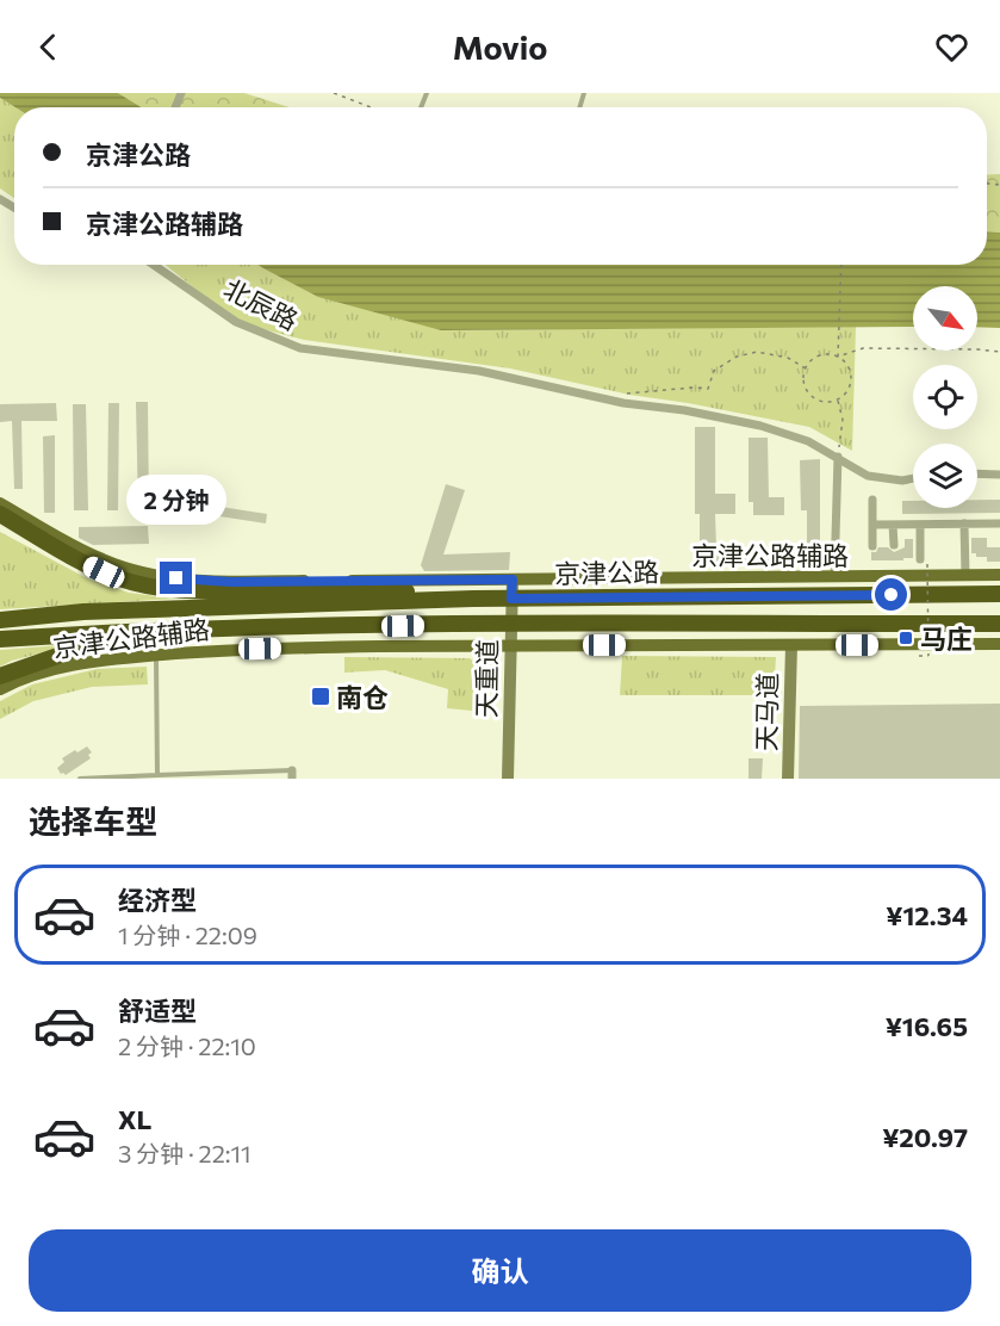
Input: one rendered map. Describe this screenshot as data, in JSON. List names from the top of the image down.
{
  "streets": {
    "highway": ["京津公路"],
    "main road": ["京津公路辅路"],
    "street": ["北辰路", "天重道", "天马道"]
  },
  "crossings": [
    ["京津公路辅路", "天重道"],
    ["京津公路辅路", "天马道"],
    ["京津公路", "天重道"]
  ],
  "places": {
    "transit": ["马庄", "南仓"]
  },
  "north": "bottom right",
  "page": {
    "header": "Movio",
    "banner": ["京津公路", "京津公路辅路"],
    "bubble": "2 分钟",
    "heading": "选择车型",
    "list": [
      {
        "name": "经济型",
        "note": "1 分钟 · 22:09",
        "value": "¥12.34"
      },
      {
        "name": "舒适型",
        "note": "2 分钟 · 22:10",
        "value": "¥16.65"
      },
      {
        "name": "XL",
        "note": "3 分钟 · 22:11",
        "value": "¥20.97"
      }
    ],
    "buttons": "确认"
  }
}
